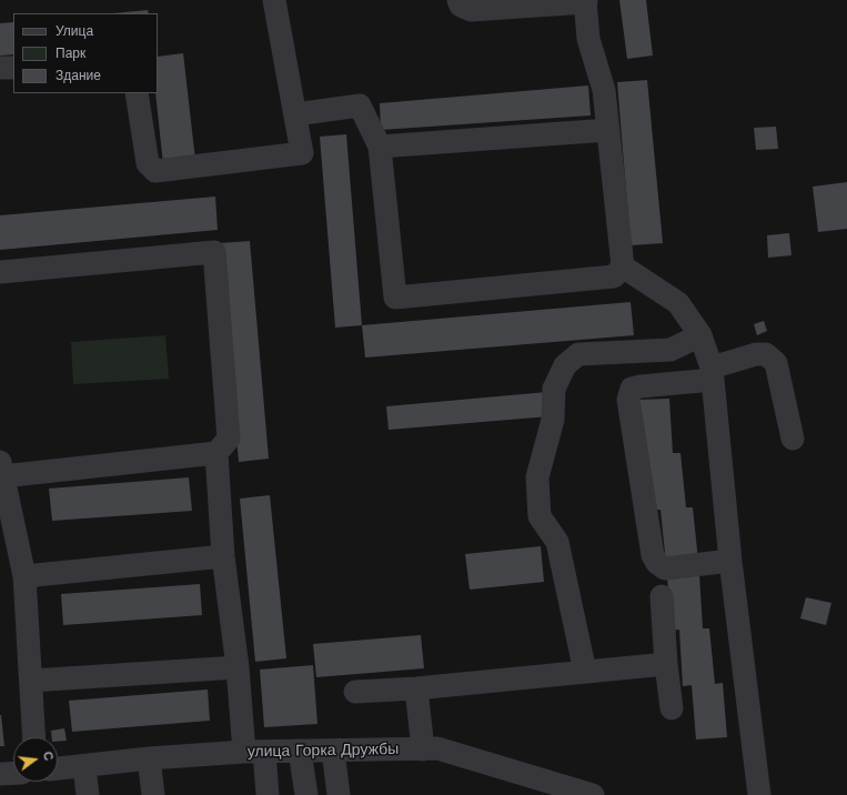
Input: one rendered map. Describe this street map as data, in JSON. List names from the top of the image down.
{
  "streets": {
    "street": ["улица Горка Дружбы"]
  },
  "legend": ["Улица", "Парк", "Здание"],
  "north": "right"
}
